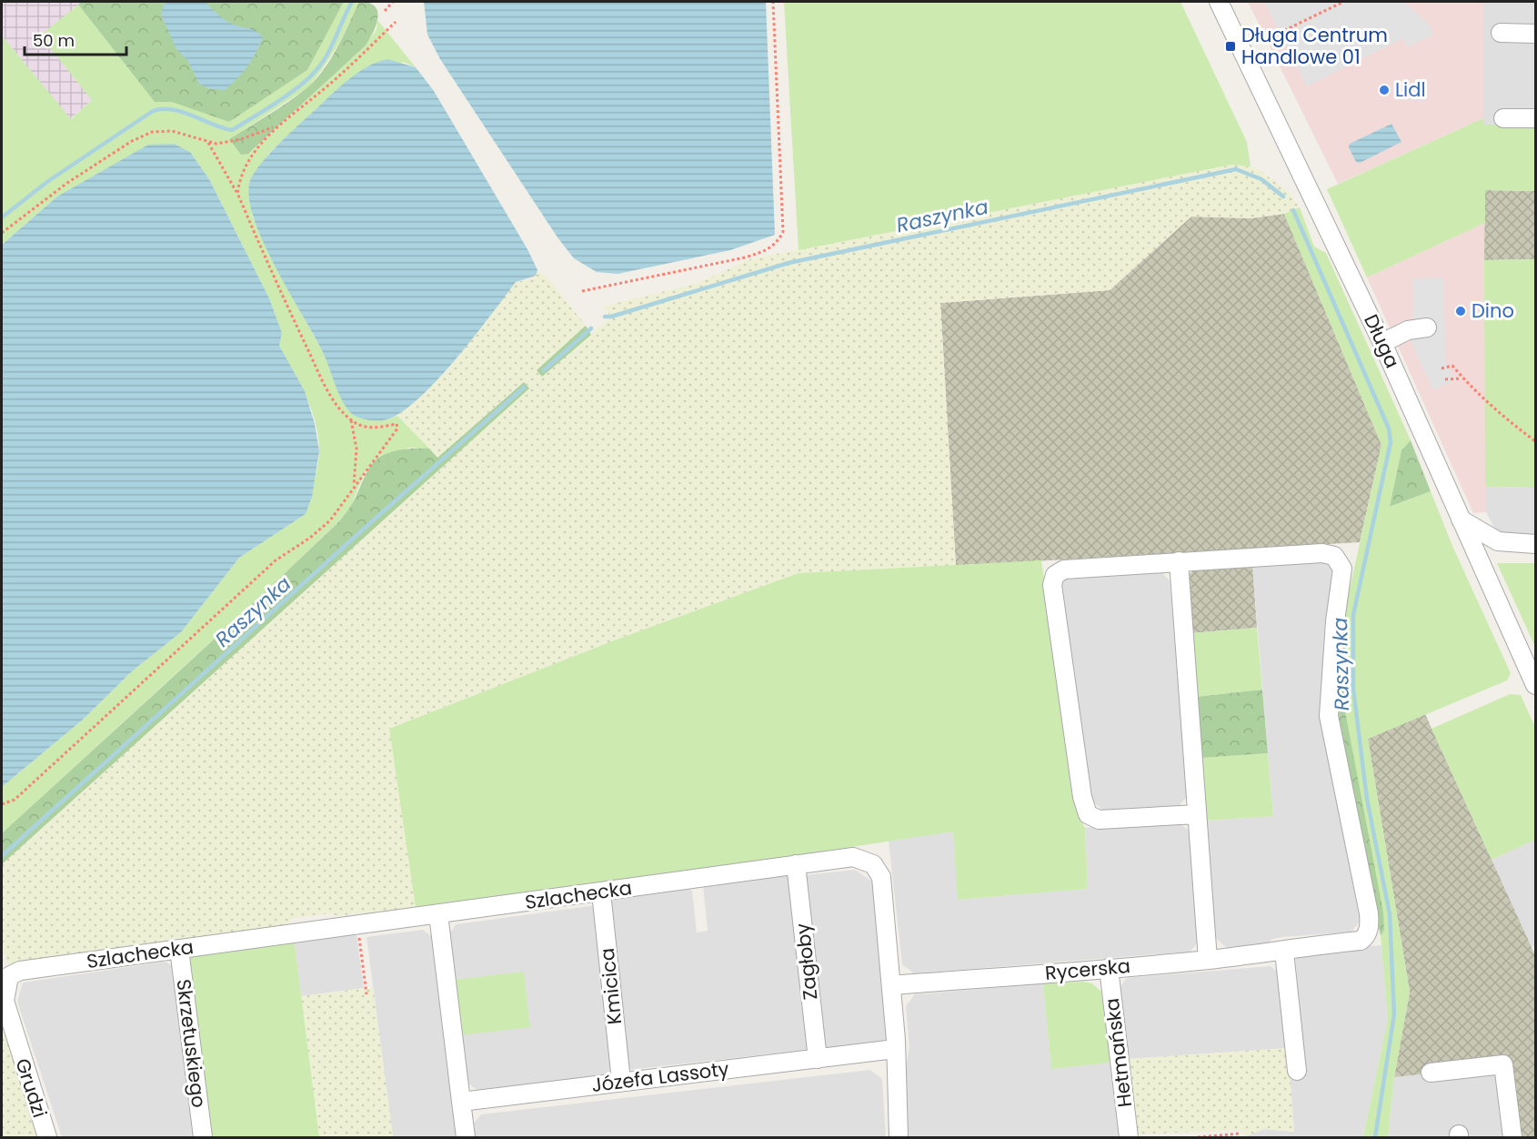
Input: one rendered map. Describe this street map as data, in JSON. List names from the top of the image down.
{
  "streets": {
    "street": [
      "Długa",
      "Szlachecka",
      "Zagłoby",
      "Rycerska",
      "Kmicica",
      "Skrzetuskiego",
      "Hetmańska",
      "Józefa Lassoty",
      "Grudzi"
    ]
  },
  "crossings": [
    ["Szlachecka", "Zagłoby"],
    ["Szlachecka", "Rycerska"],
    ["Szlachecka", "Kmicica"],
    ["Szlachecka", "Skrzetuskiego"],
    ["Szlachecka", "Józefa Lassoty"],
    ["Szlachecka", "Grudzi"],
    ["Zagłoby", "Józefa Lassoty"],
    ["Rycerska", "Hetmańska"],
    ["Kmicica", "Józefa Lassoty"]
  ],
  "water": ["Raszynka"],
  "places": {
    "transit": ["Długa Centrum Handlowe 01"],
    "other": ["Lidl", "Dino"]
  },
  "scale_bar": "50 m"
}
